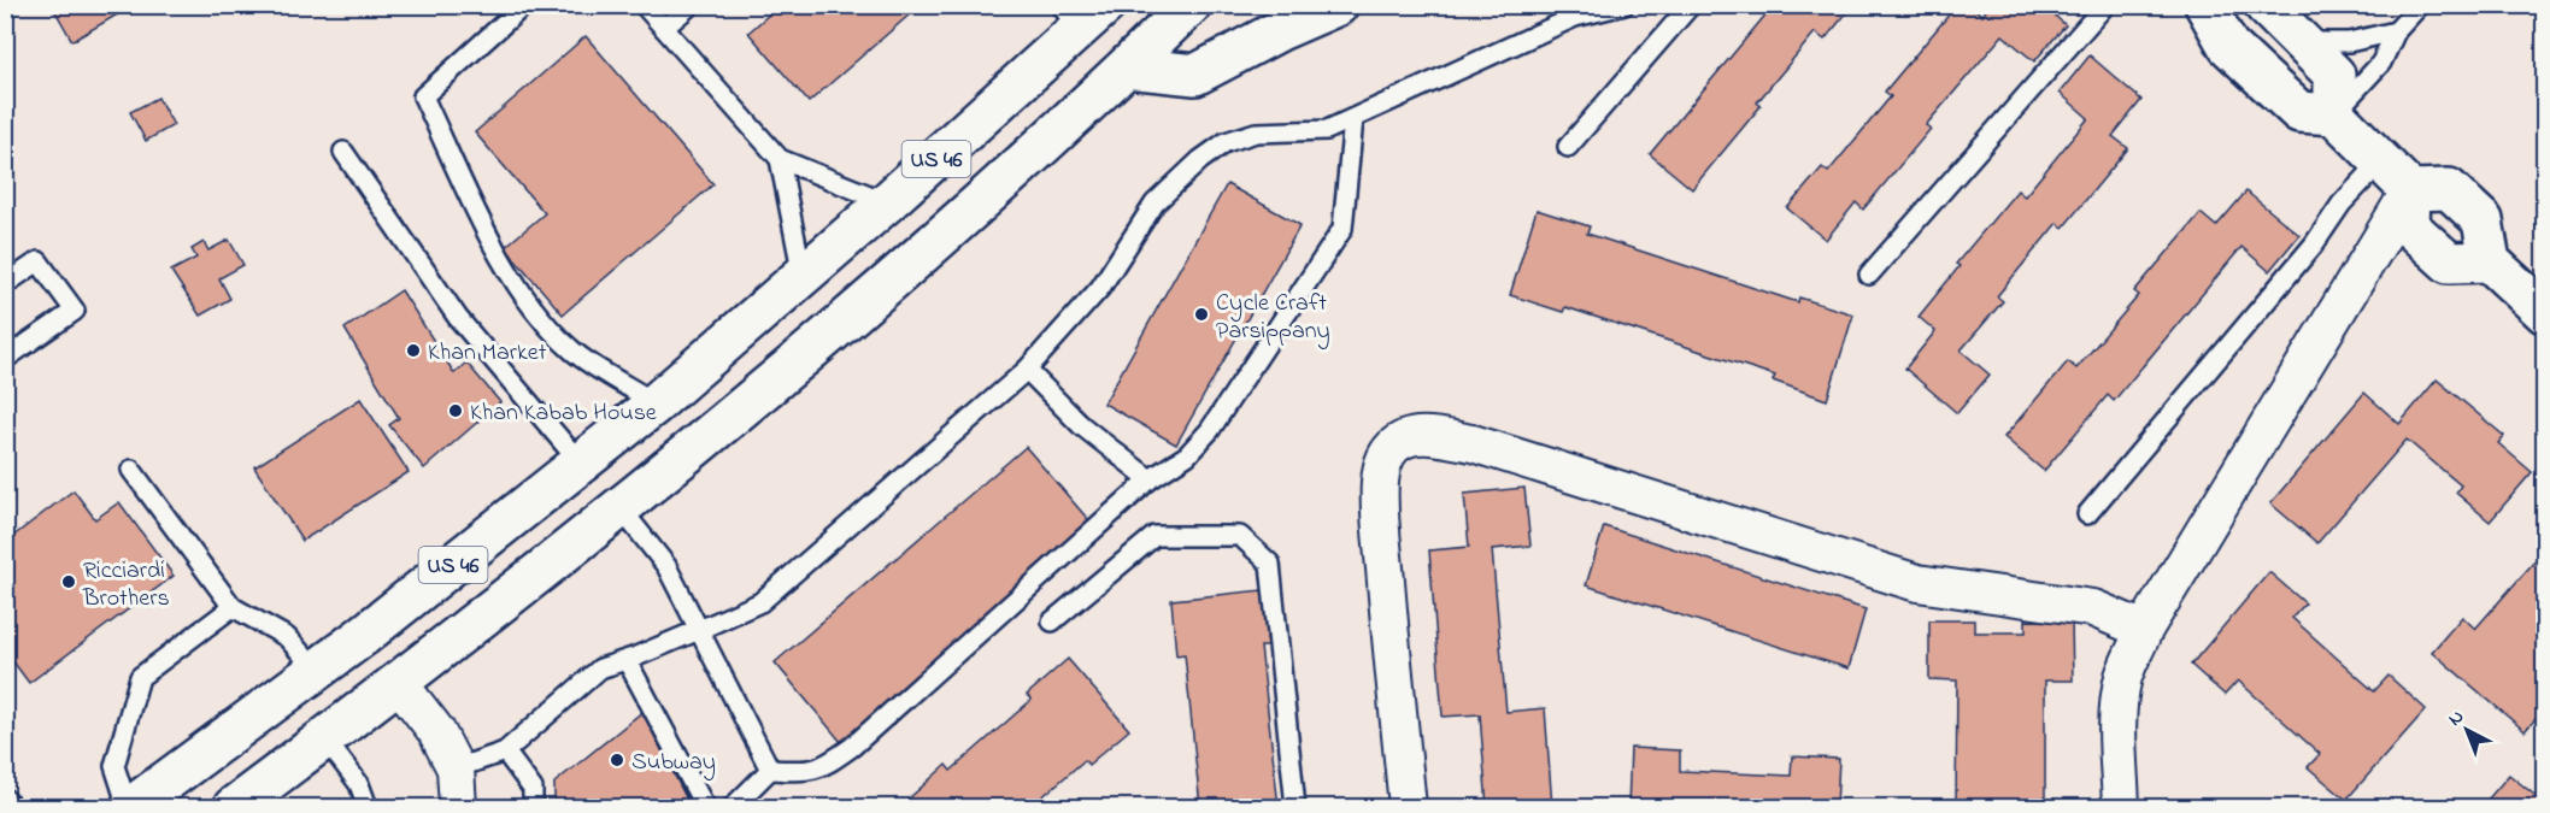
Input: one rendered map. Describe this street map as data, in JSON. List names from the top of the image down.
{
  "streets": {
    "main road": ["US 46"]
  },
  "places": [
    "Cycle Craft Parsippany",
    "Khan Market",
    "Khan Kabab House",
    "Ricciardi Brothers",
    "Subway"
  ],
  "north": "top left"
}
